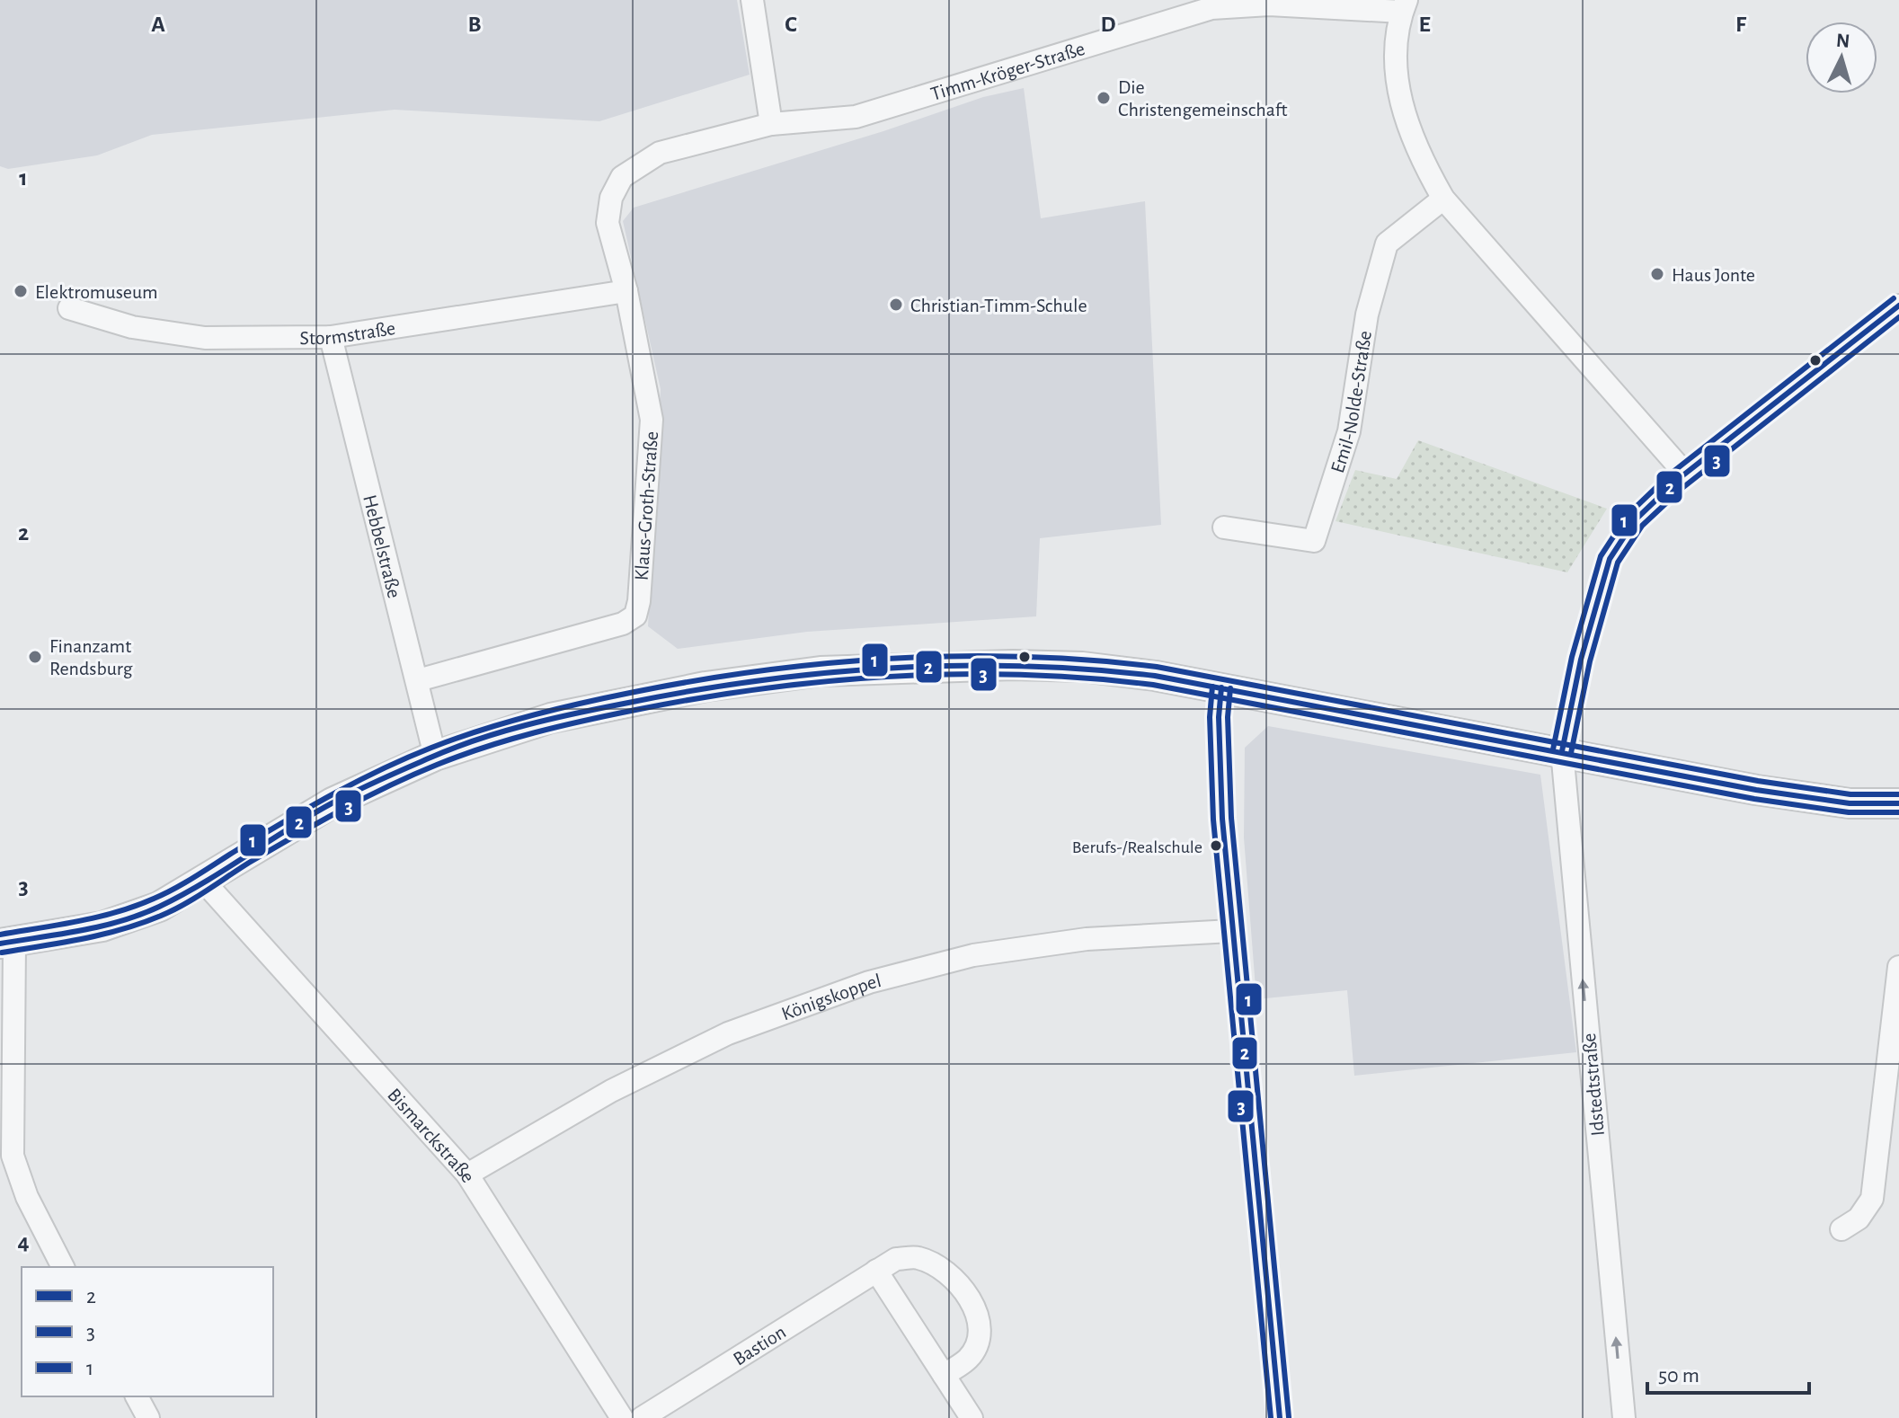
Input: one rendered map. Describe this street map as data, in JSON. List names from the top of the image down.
{
  "streets": {
    "street": [
      "Timm-Kröger-Straße",
      "Stormstraße",
      "Emil-Nolde-Straße",
      "Klaus-Groth-Straße",
      "Hebbelstraße",
      "Königskoppel",
      "Idstedtstraße",
      "Bismarckstraße",
      "Bastion"
    ]
  },
  "crossings": [
    ["Timm-Kröger-Straße", "Klaus-Groth-Straße"],
    ["Stormstraße", "Klaus-Groth-Straße"],
    ["Stormstraße", "Hebbelstraße"],
    ["Klaus-Groth-Straße", "Hebbelstraße"],
    ["Königskoppel", "Bismarckstraße"]
  ],
  "one_way": ["Idstedtstraße"],
  "places": [
    "Die Christengemeinschaft",
    "Haus Jonte",
    "Elektromuseum",
    "Christian-Timm-Schule",
    "Finanzamt Rendsburg",
    "Berufs-/Realschule"
  ],
  "lines": ["transit line 1", "transit line 2", "transit line 3"],
  "legend": ["2", "3", "1"],
  "scale_bar": "50 m",
  "north": "top",
  "grid": {
    "columns": [
      "A",
      "B",
      "C",
      "D",
      "E",
      "F"
    ],
    "rows": [
      "1",
      "2",
      "3",
      "4"
    ]
  }
}
